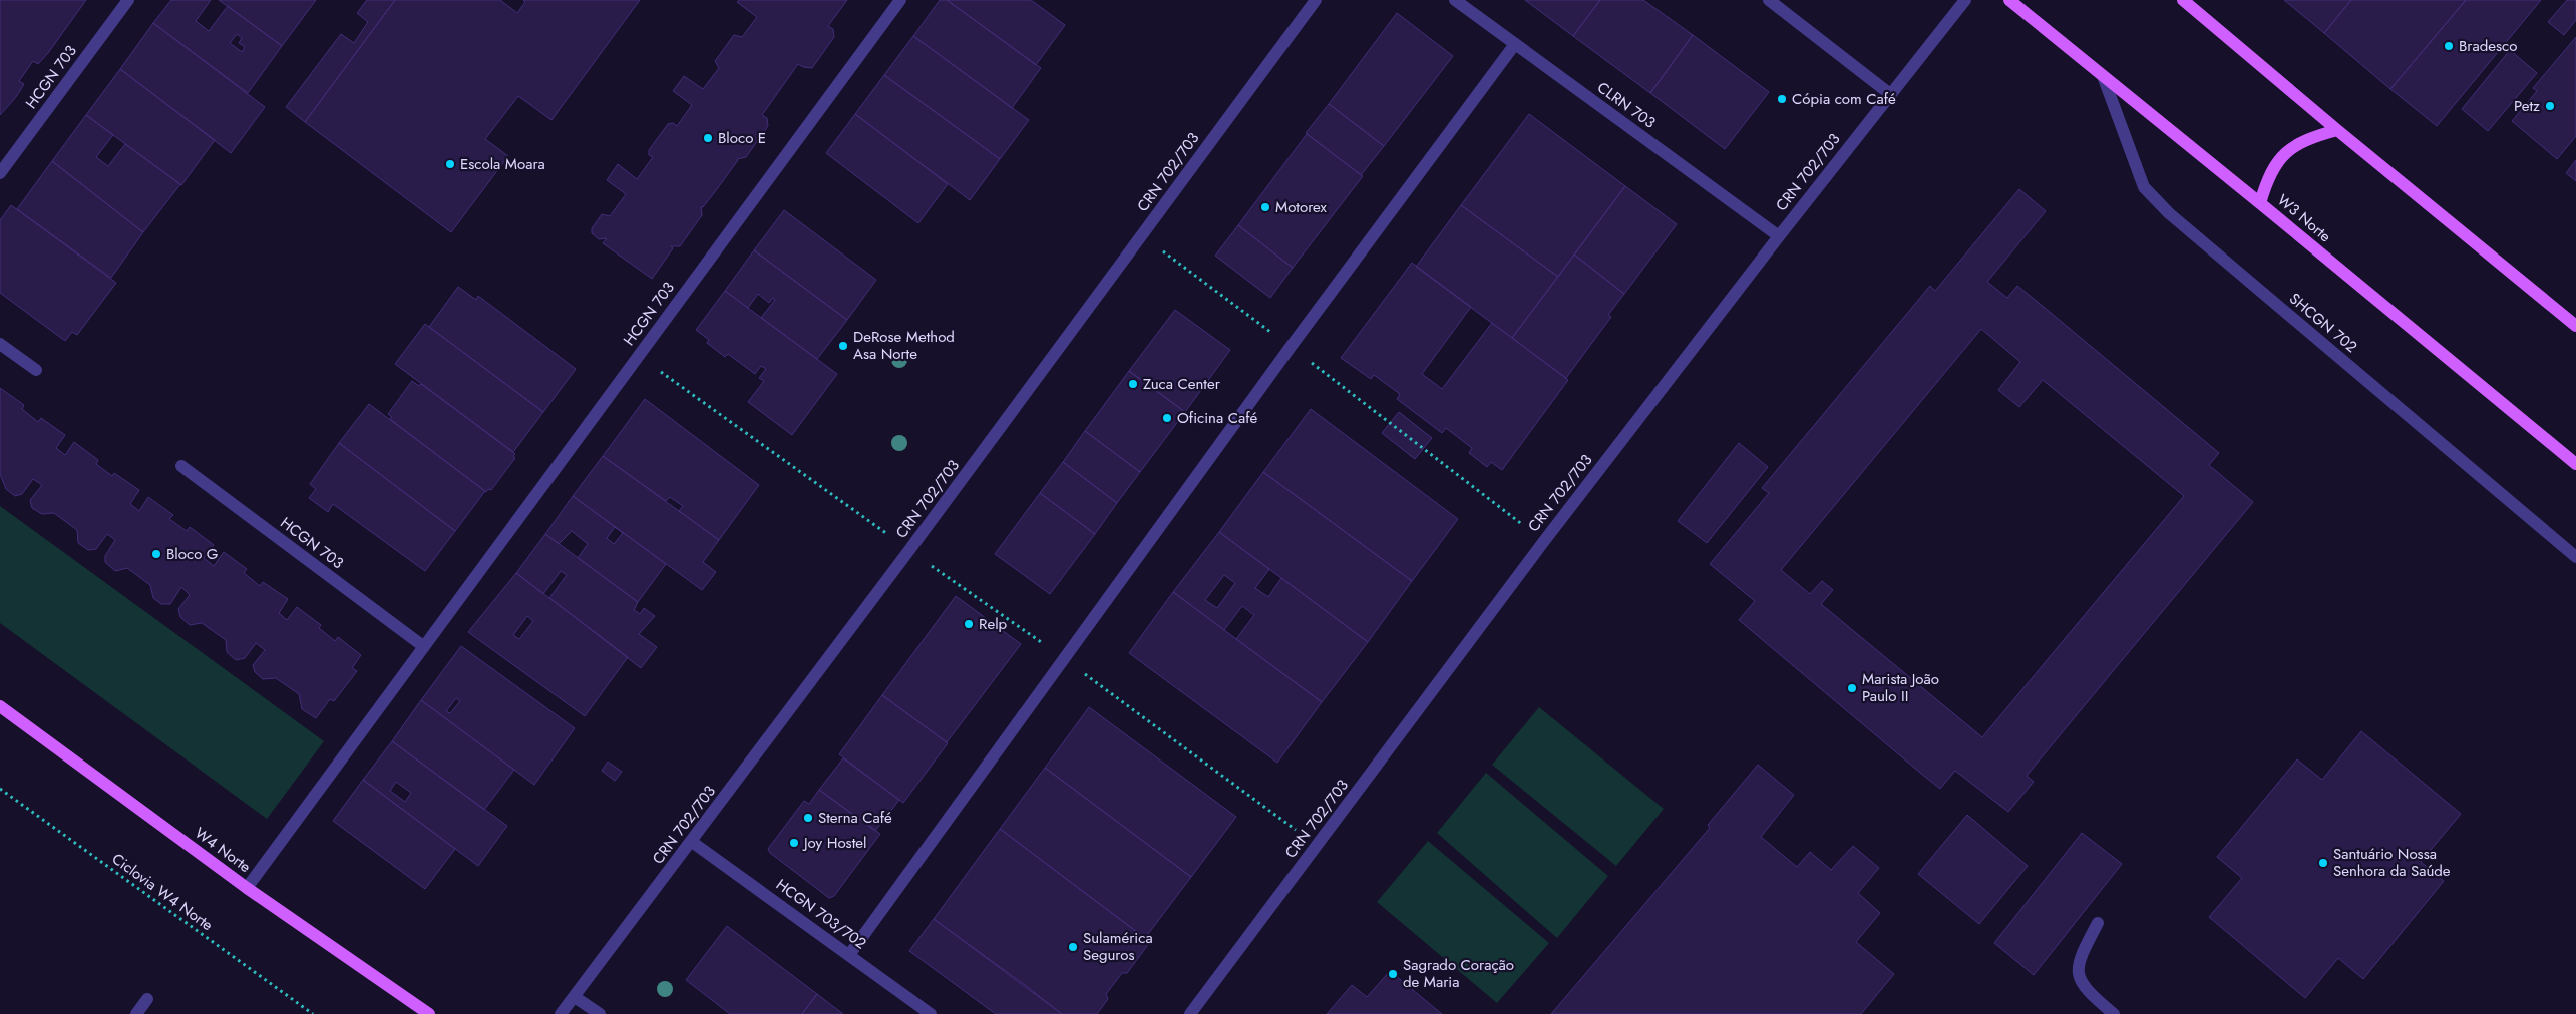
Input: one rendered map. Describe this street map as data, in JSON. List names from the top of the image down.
{
  "streets": {
    "main road": ["W3 Norte", "W4 Norte"],
    "street": [
      "HCGN 703",
      "CLRN 703",
      "CRN 702/703",
      "SHCGN 702",
      "HCGN 703/702"
    ],
    "path": ["Ciclovia W4 Norte"]
  },
  "crossings": [
    ["HCGN 703", "W4 Norte"],
    ["CLRN 703", "CRN 702/703"],
    ["CRN 702/703", "HCGN 703/702"],
    ["W3 Norte", "SHCGN 702"]
  ],
  "places": [
    "Bradesco",
    "Cópia com Café",
    "Petz",
    "Bloco E",
    "Escola Moara",
    "Motorex",
    "DeRose Method Asa Norte",
    "Zuca Center",
    "Oficina Café",
    "Bloco G",
    "Relp",
    "Marista João Paulo II",
    "Sterna Café",
    "Joy Hostel",
    "Santuário Nossa Senhora da Saúde",
    "Sulamérica Seguros",
    "Sagrado Coração de Maria"
  ]
}
